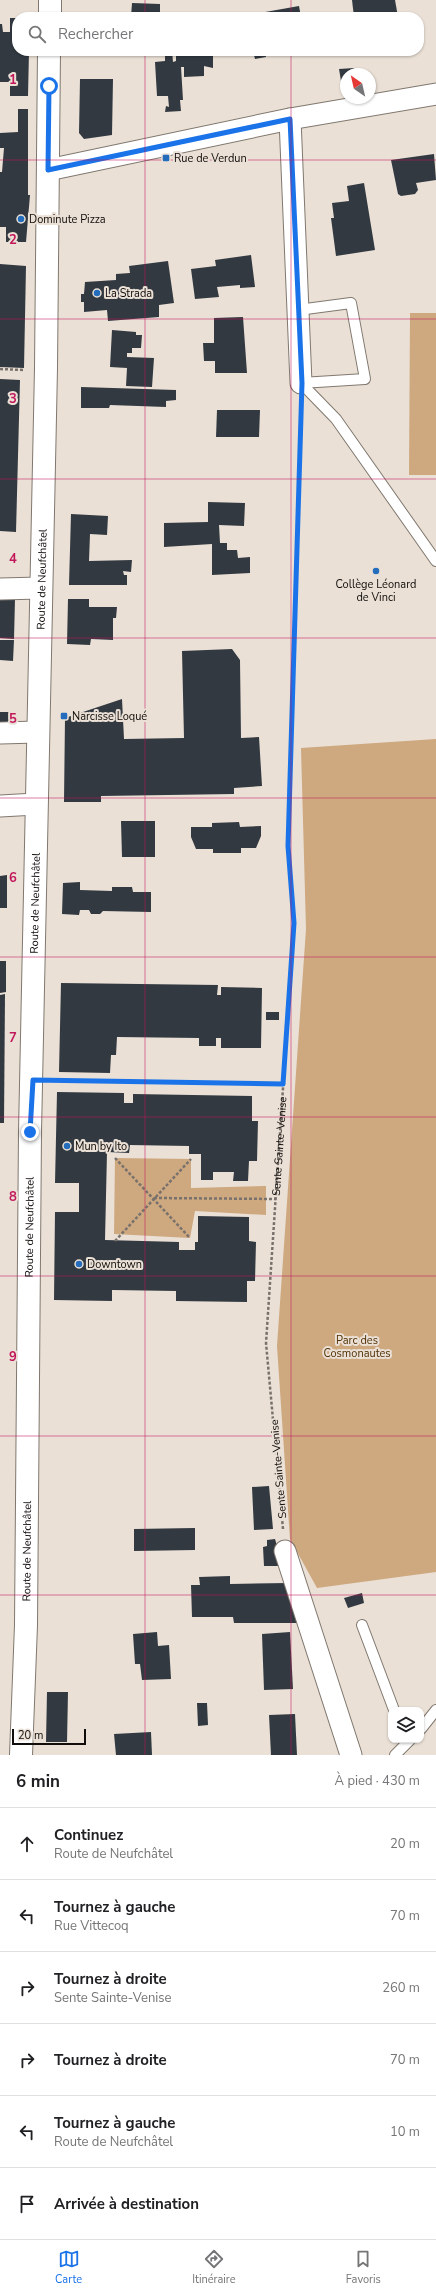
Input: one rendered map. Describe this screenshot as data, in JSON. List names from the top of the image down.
{
  "streets": {
    "main road": ["Route de Neufchâtel"],
    "path": ["Sente Sainte-Venise"]
  },
  "parks": ["Parc des Cosmonautes"],
  "places": {
    "transit": ["Rue de Verdun", "Narcisse Loqué"],
    "other": [
      "Dominute Pizza",
      "La Strada",
      "Collège Léonard de Vinci",
      "Mun by Ito",
      "Downtown"
    ]
  },
  "scale_bar": "20 m",
  "north": "top left",
  "page": {
    "search": "Rechercher",
    "scale": "20 m",
    "heading": ["6 min", "À pied · 430 m"],
    "list": [
      ["Continuez", "Route de Neufchâtel", "20 m"],
      ["Tournez à gauche", "Rue Vittecoq", "70 m"],
      ["Tournez à droite", "Sente Sainte-Venise", "260 m"],
      ["Tournez à droite", "70 m"],
      ["Tournez à gauche", "Route de Neufchâtel", "10 m"],
      "Arrivée à destination"
    ],
    "nav": ["Carte", "Itinéraire", "Favoris"]
  },
  "grid": {
    "rows": [
      "1",
      "2",
      "3",
      "4",
      "5",
      "6",
      "7",
      "8",
      "9"
    ]
  }
}
